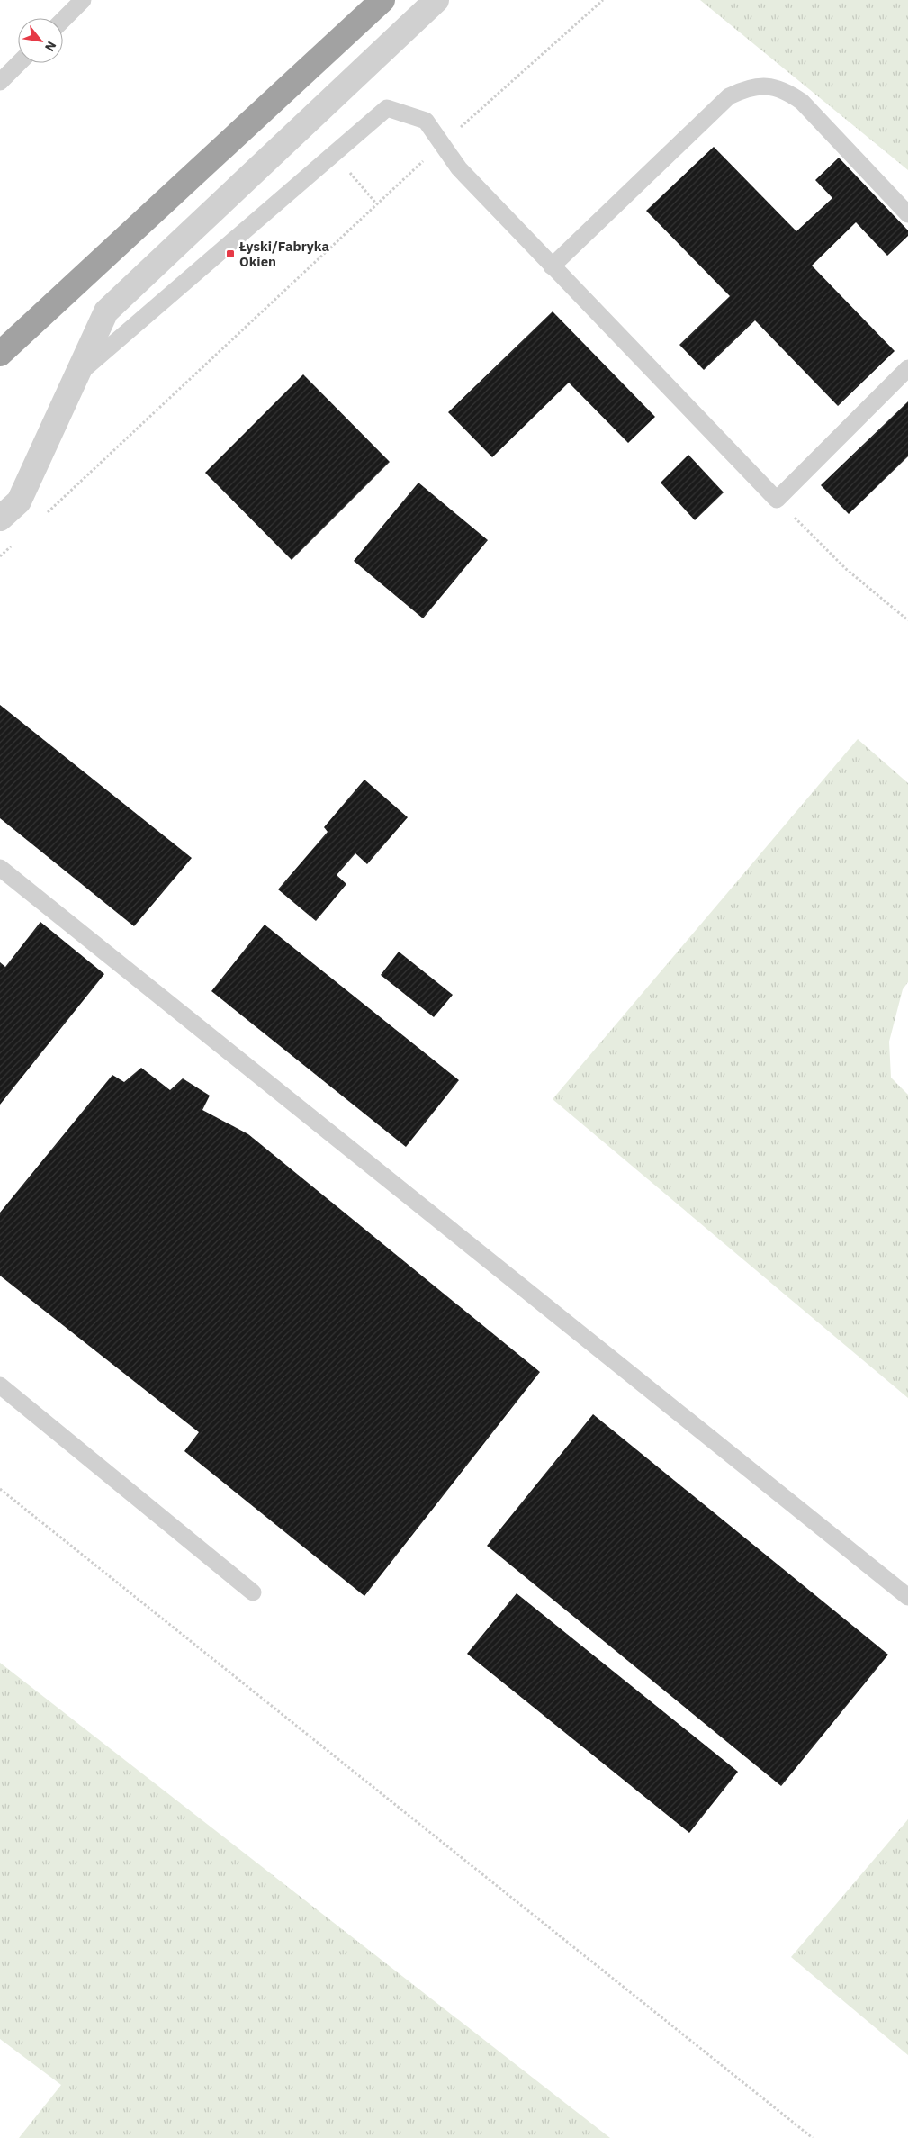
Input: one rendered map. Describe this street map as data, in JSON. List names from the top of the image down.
{
  "places": {
    "transit": ["Łyski/Fabryka Okien"]
  },
  "north": "bottom right"
}
